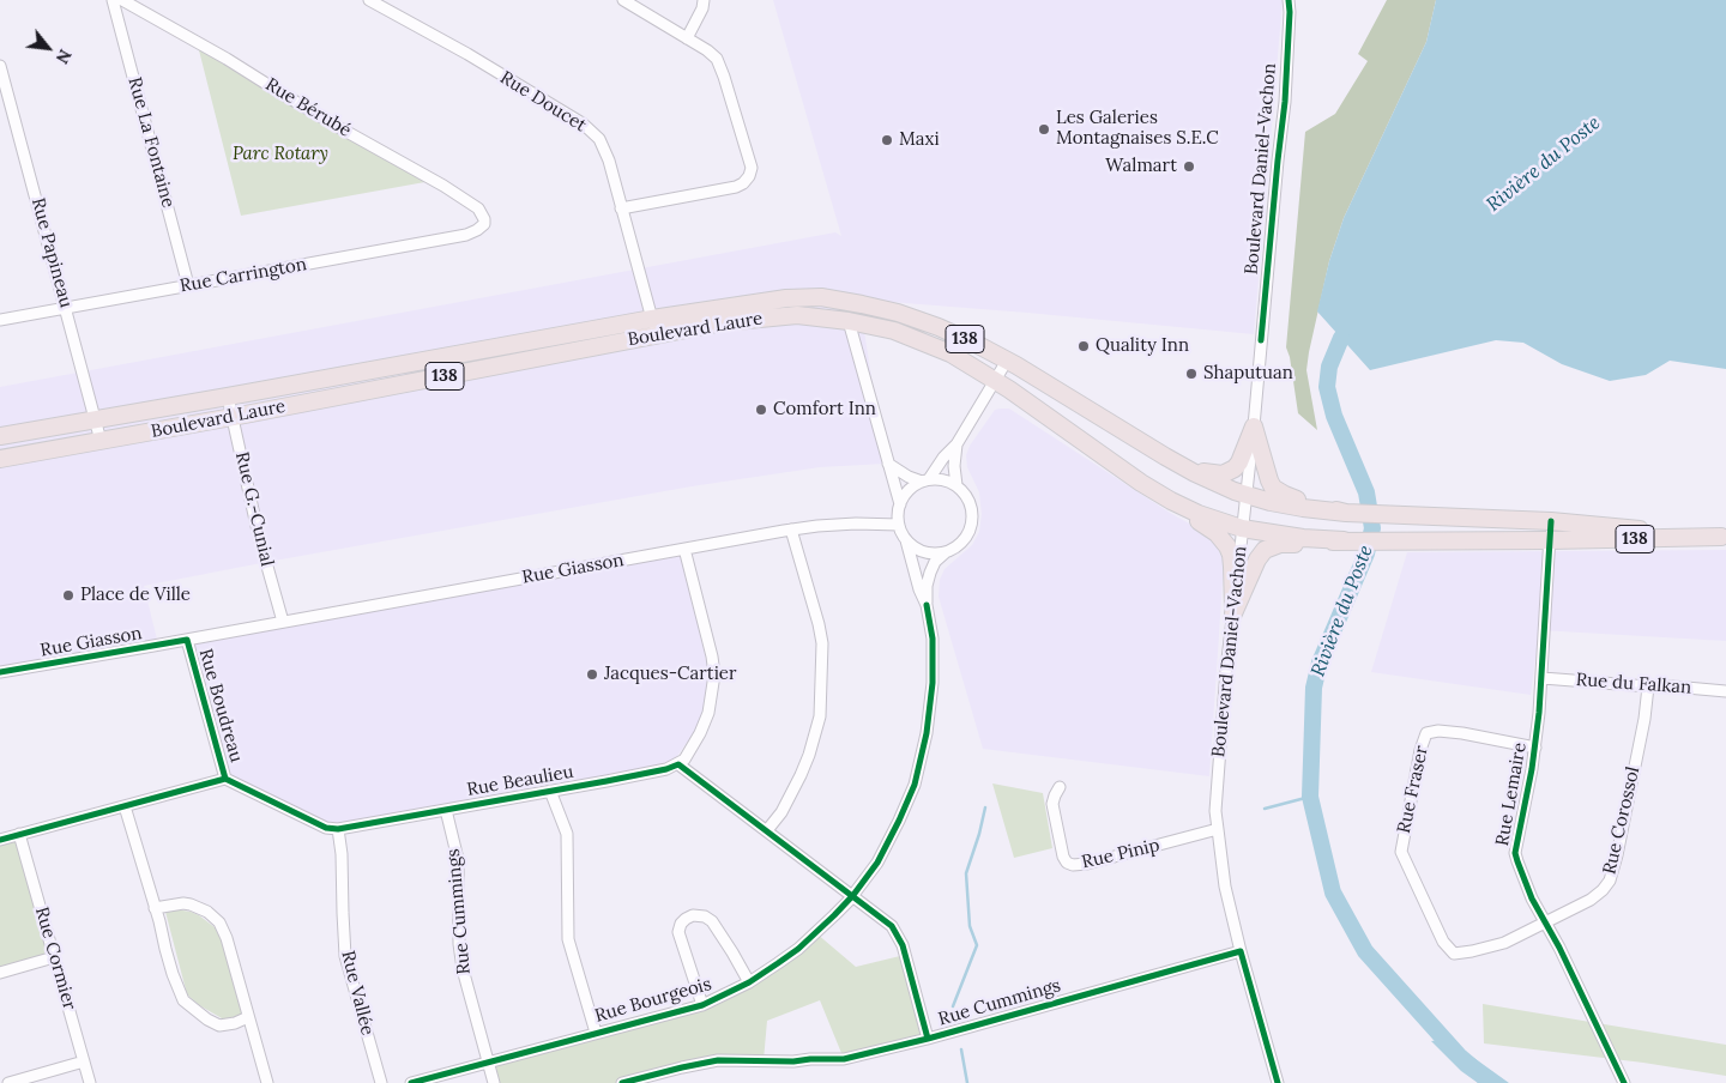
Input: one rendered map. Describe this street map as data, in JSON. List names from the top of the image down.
{
  "streets": {
    "highway": ["Boulevard Laure", "138"],
    "street": [
      "Rue Doucet",
      "Rue Bérubé",
      "Rue La Fontaine",
      "Boulevard Daniel-Vachon",
      "Rue Papineau",
      "Rue Carrington",
      "Rue G.-Cunial",
      "Rue Giasson",
      "Rue du Falkan",
      "Rue Boudreau",
      "Rue Beaulieu",
      "Rue Fraser",
      "Rue Lemaire",
      "Rue Corossol",
      "Rue Pinip",
      "Rue Cummings",
      "Rue Cormier",
      "Rue Vallée",
      "Rue Bourgeois"
    ]
  },
  "crossings": [
    ["Rue Doucet", "Boulevard Laure"],
    ["Rue Bérubé", "Rue Carrington"],
    ["Rue La Fontaine", "Rue Carrington"],
    ["Boulevard Daniel-Vachon", "Boulevard Laure"],
    ["Boulevard Daniel-Vachon", "Rue Pinip"],
    ["Boulevard Daniel-Vachon", "Rue Cummings"],
    ["Rue Papineau", "Rue Carrington"],
    ["Rue Papineau", "Boulevard Laure"],
    ["Boulevard Laure", "138"],
    ["Boulevard Laure", "Rue G.-Cunial"],
    ["138", "Rue Lemaire"],
    ["Rue G.-Cunial", "Rue Giasson"],
    ["Rue Giasson", "Rue Boudreau"],
    ["Rue Giasson", "Rue Bourgeois"],
    ["Rue du Falkan", "Rue Lemaire"],
    ["Rue du Falkan", "Rue Corossol"],
    ["Rue Boudreau", "Rue Beaulieu"],
    ["Rue Beaulieu", "Rue Cummings"],
    ["Rue Beaulieu", "Rue Vallée"],
    ["Rue Fraser", "Rue Lemaire"],
    ["Rue Fraser", "Rue Corossol"],
    ["Rue Lemaire", "Rue Corossol"],
    ["Rue Cummings", "Rue Bourgeois"]
  ],
  "water": ["Rivière du Poste"],
  "parks": ["Parc Rotary"],
  "places": [
    "Les Galeries Montagnaises S.E.C",
    "Maxi",
    "Walmart",
    "Quality Inn",
    "Shaputuan",
    "Comfort Inn",
    "Place de Ville",
    "Jacques-Cartier"
  ],
  "north": "bottom right"
}
